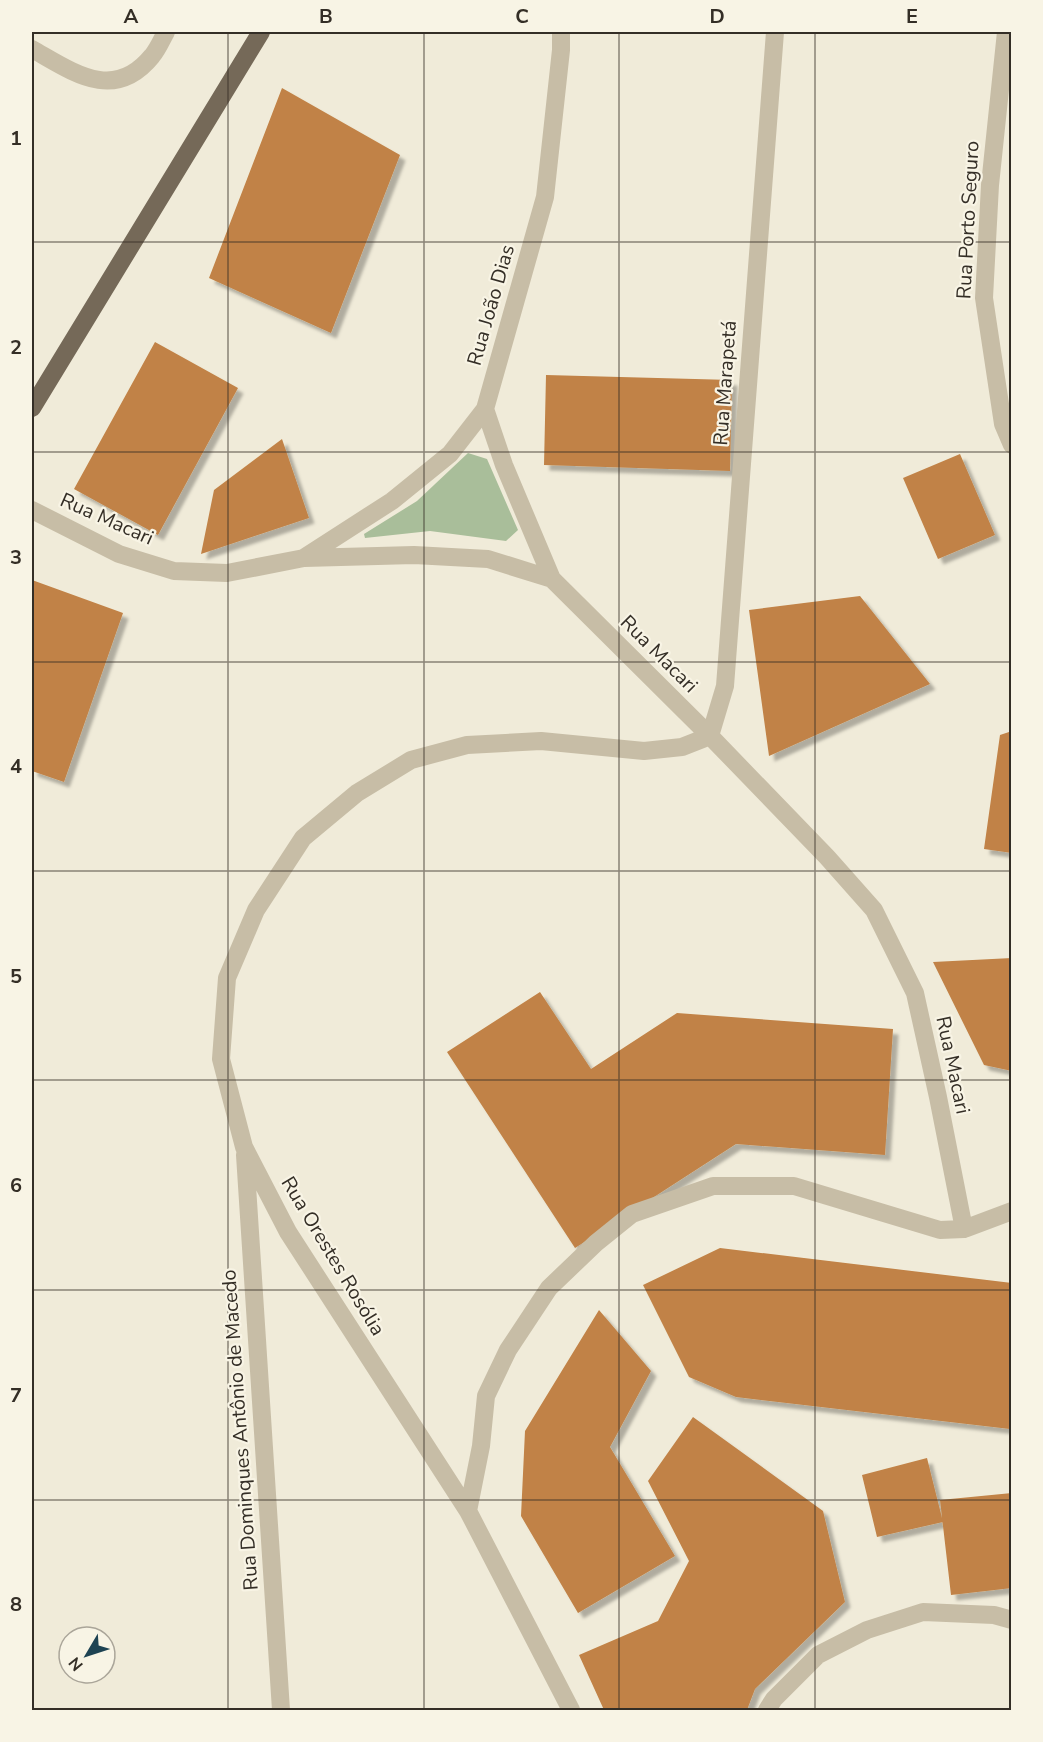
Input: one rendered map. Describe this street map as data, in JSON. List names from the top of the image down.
{
  "streets": {
    "street": [
      "Rua Porto Seguro",
      "Rua João Dias",
      "Rua Marapetá",
      "Rua Macari",
      "Rua Orestes Rosólia",
      "Rua Dominques Antônio de Macedo"
    ]
  },
  "crossings": [
    ["Rua Marapetá", "Rua Macari"],
    ["Rua Marapetá", "Rua Orestes Rosólia"],
    ["Rua Macari", "Rua Orestes Rosólia"],
    ["Rua Orestes Rosólia", "Rua Dominques Antônio de Macedo"]
  ],
  "north": "bottom left",
  "grid": {
    "columns": [
      "A",
      "B",
      "C",
      "D",
      "E"
    ],
    "rows": [
      "1",
      "2",
      "3",
      "4",
      "5",
      "6",
      "7",
      "8"
    ]
  }
}
